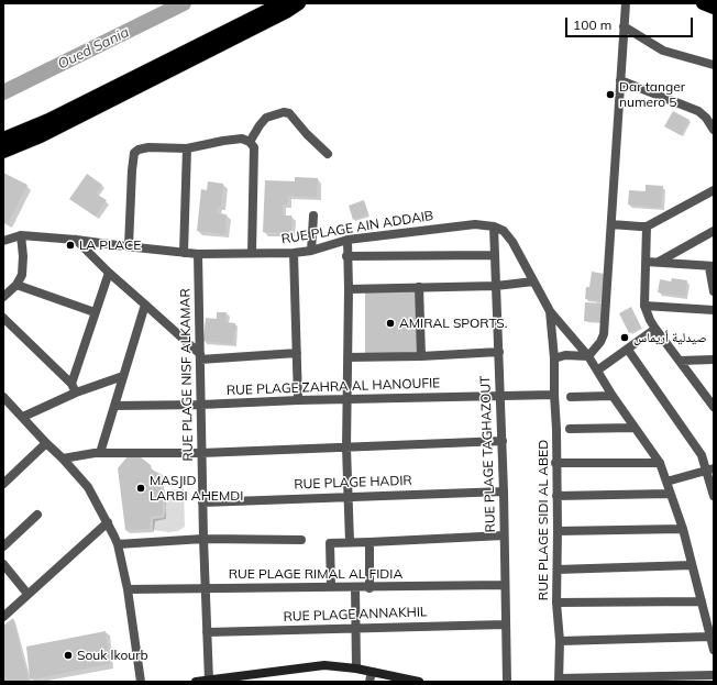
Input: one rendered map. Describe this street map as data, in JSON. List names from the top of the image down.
{
  "streets": {
    "street": [
      "RUE PLAGE AIN ADDAIB",
      "RUE PLAGE NISF ALKAMAR",
      "RUE PLAGE ZAHRA AL HANOUFIE",
      "RUE PLAGE TAGHAZOUT",
      "RUE PLAGE HADIR",
      "RUE PLAGE SIDI AL ABED",
      "RUE PLAGE RIMAL AL FIDIA",
      "RUE PLAGE ANNAKHIL"
    ]
  },
  "crossings": [
    ["RUE PLAGE AIN ADDAIB", "RUE PLAGE NISF ALKAMAR"],
    ["RUE PLAGE AIN ADDAIB", "RUE PLAGE TAGHAZOUT"],
    ["RUE PLAGE NISF ALKAMAR", "RUE PLAGE ZAHRA AL HANOUFIE"],
    ["RUE PLAGE NISF ALKAMAR", "RUE PLAGE HADIR"],
    ["RUE PLAGE NISF ALKAMAR", "RUE PLAGE RIMAL AL FIDIA"],
    ["RUE PLAGE NISF ALKAMAR", "RUE PLAGE ANNAKHIL"],
    ["RUE PLAGE ZAHRA AL HANOUFIE", "RUE PLAGE TAGHAZOUT"],
    ["RUE PLAGE ZAHRA AL HANOUFIE", "RUE PLAGE SIDI AL ABED"],
    ["RUE PLAGE TAGHAZOUT", "RUE PLAGE HADIR"],
    ["RUE PLAGE TAGHAZOUT", "RUE PLAGE RIMAL AL FIDIA"],
    ["RUE PLAGE TAGHAZOUT", "RUE PLAGE ANNAKHIL"]
  ],
  "water": ["Oued Sania"],
  "places": [
    "Dar tanger numero 5",
    "LA PLACE",
    "AMIRAL SPORTS.",
    "صيدلية أريماس",
    "MASJID LARBI AHEMDI",
    "Souk lkourb"
  ],
  "scale_bar": "100 m"
}
